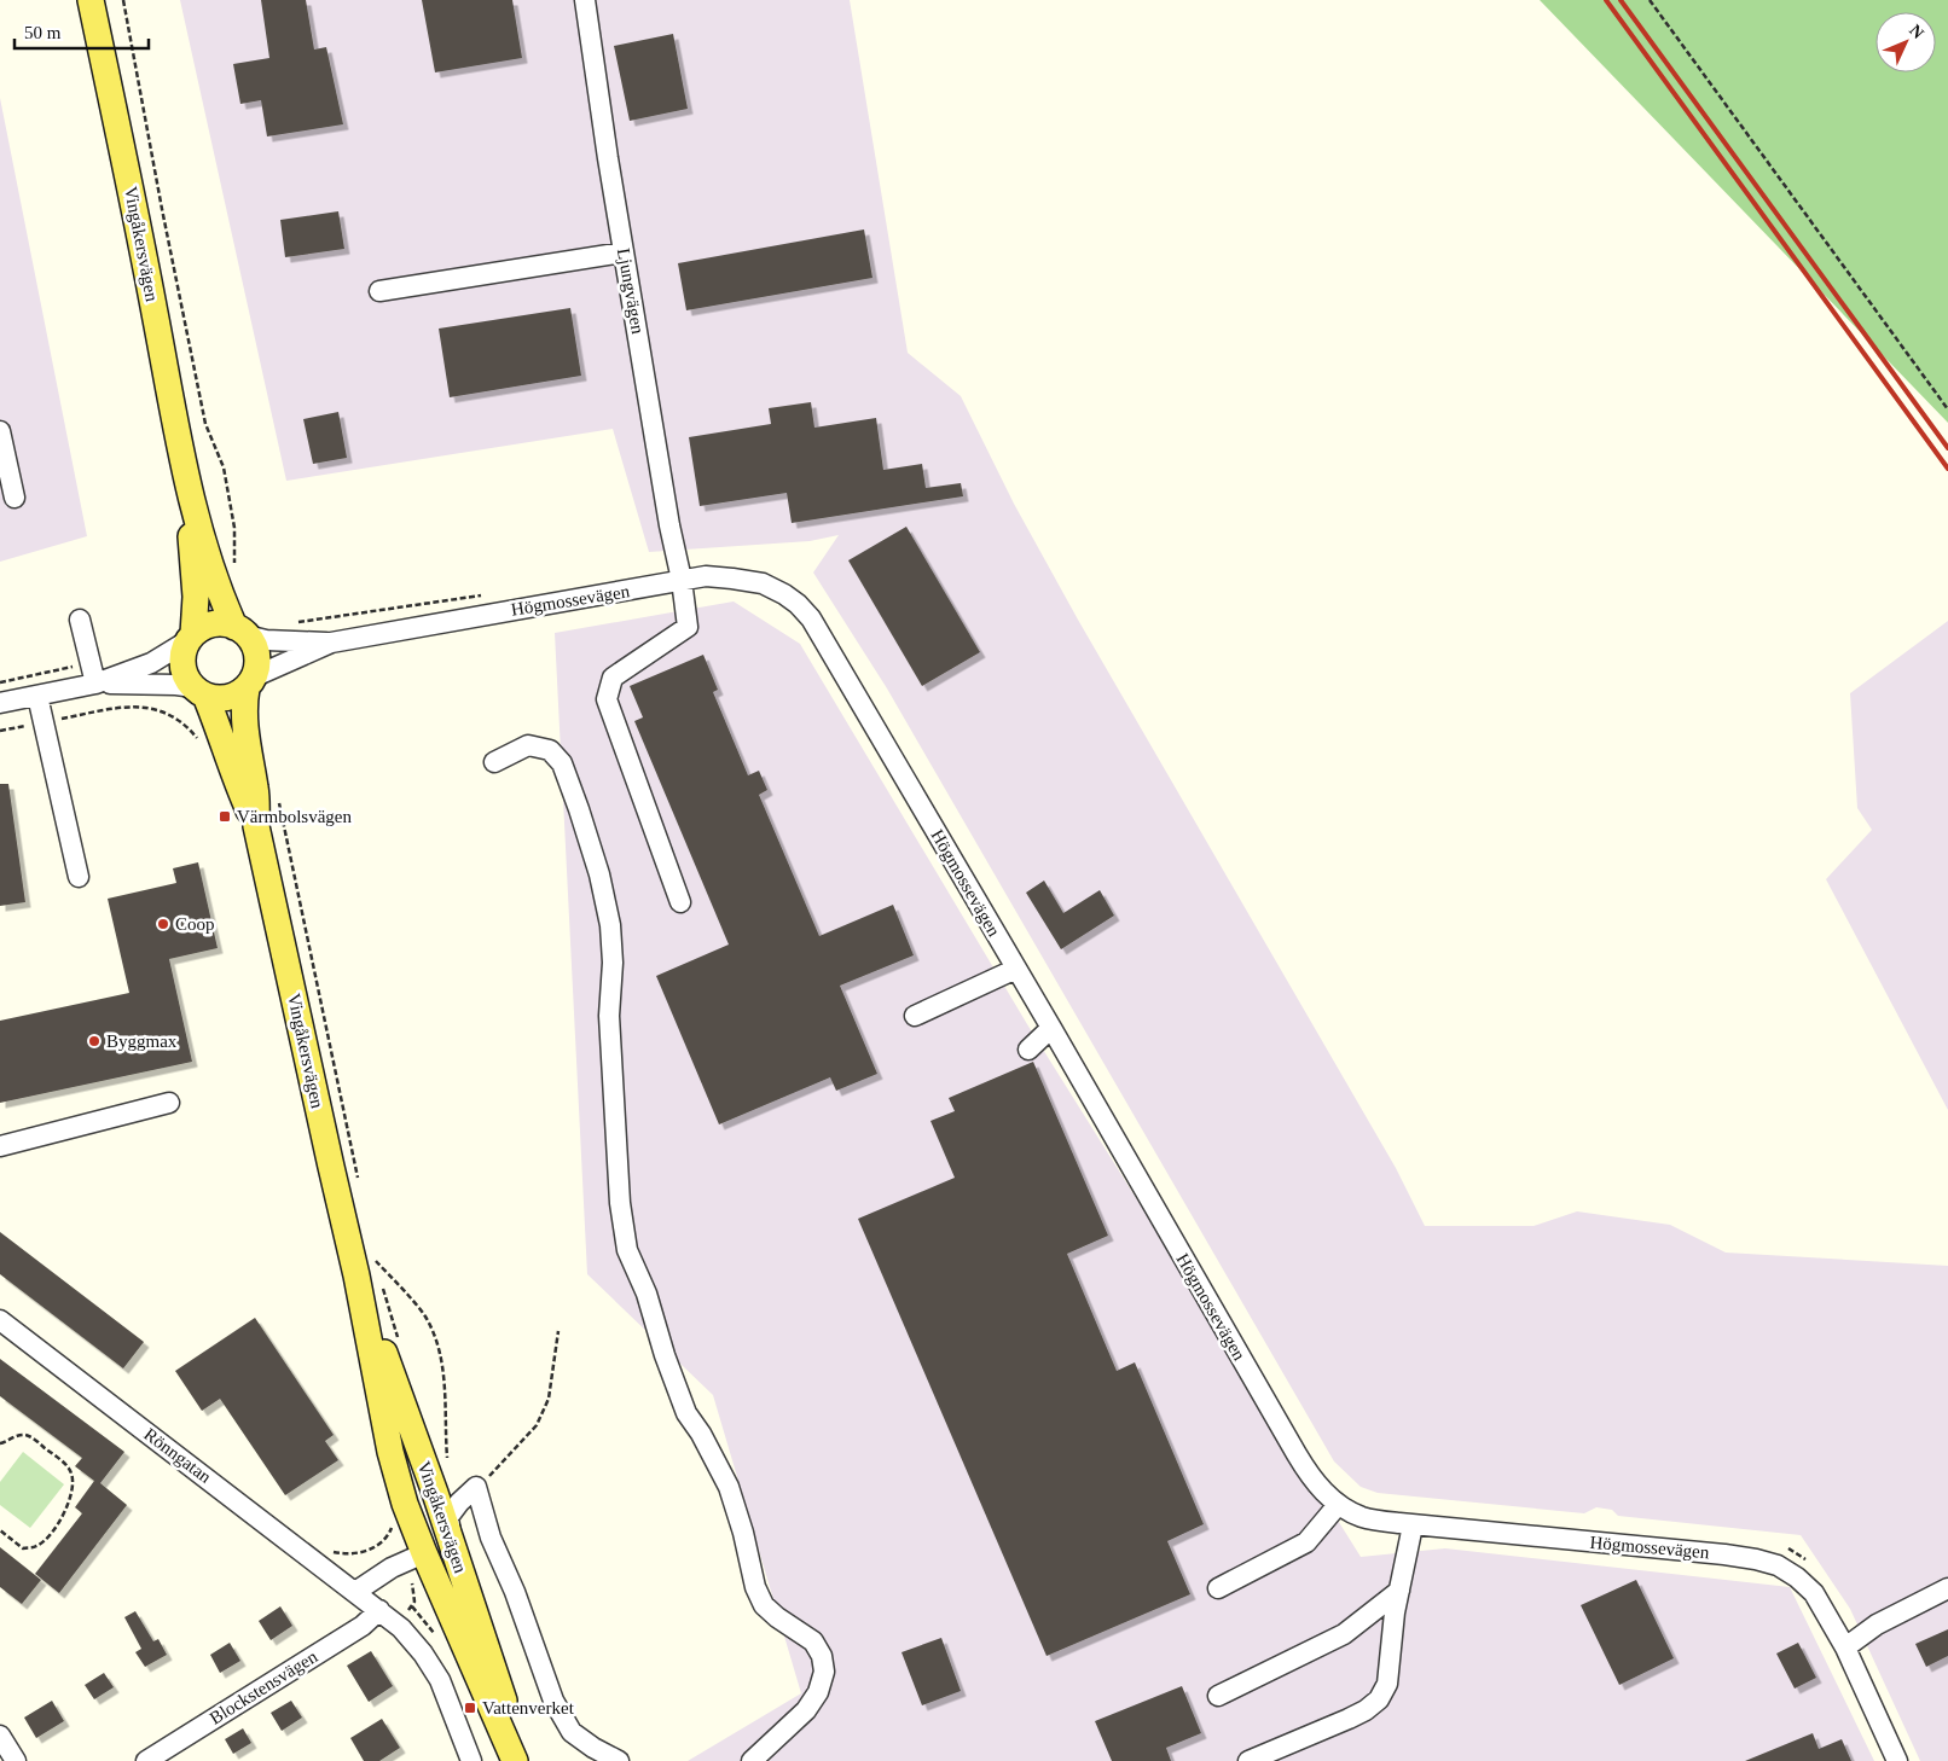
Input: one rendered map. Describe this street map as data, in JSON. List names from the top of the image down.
{
  "streets": {
    "main road": ["Vingåkersvägen"],
    "street": [
      "Ljungvägen",
      "Högmossevägen",
      "Rönngatan",
      "Blockstensvägen"
    ]
  },
  "crossings": [
    ["Vingåkersvägen", "Högmossevägen"],
    ["Ljungvägen", "Högmossevägen"],
    ["Rönngatan", "Blockstensvägen"]
  ],
  "places": {
    "transit": ["Värmbolsvägen", "Vattenverket"],
    "other": ["Coop", "Byggmax"]
  },
  "scale_bar": "50 m",
  "north": "top right"
}
